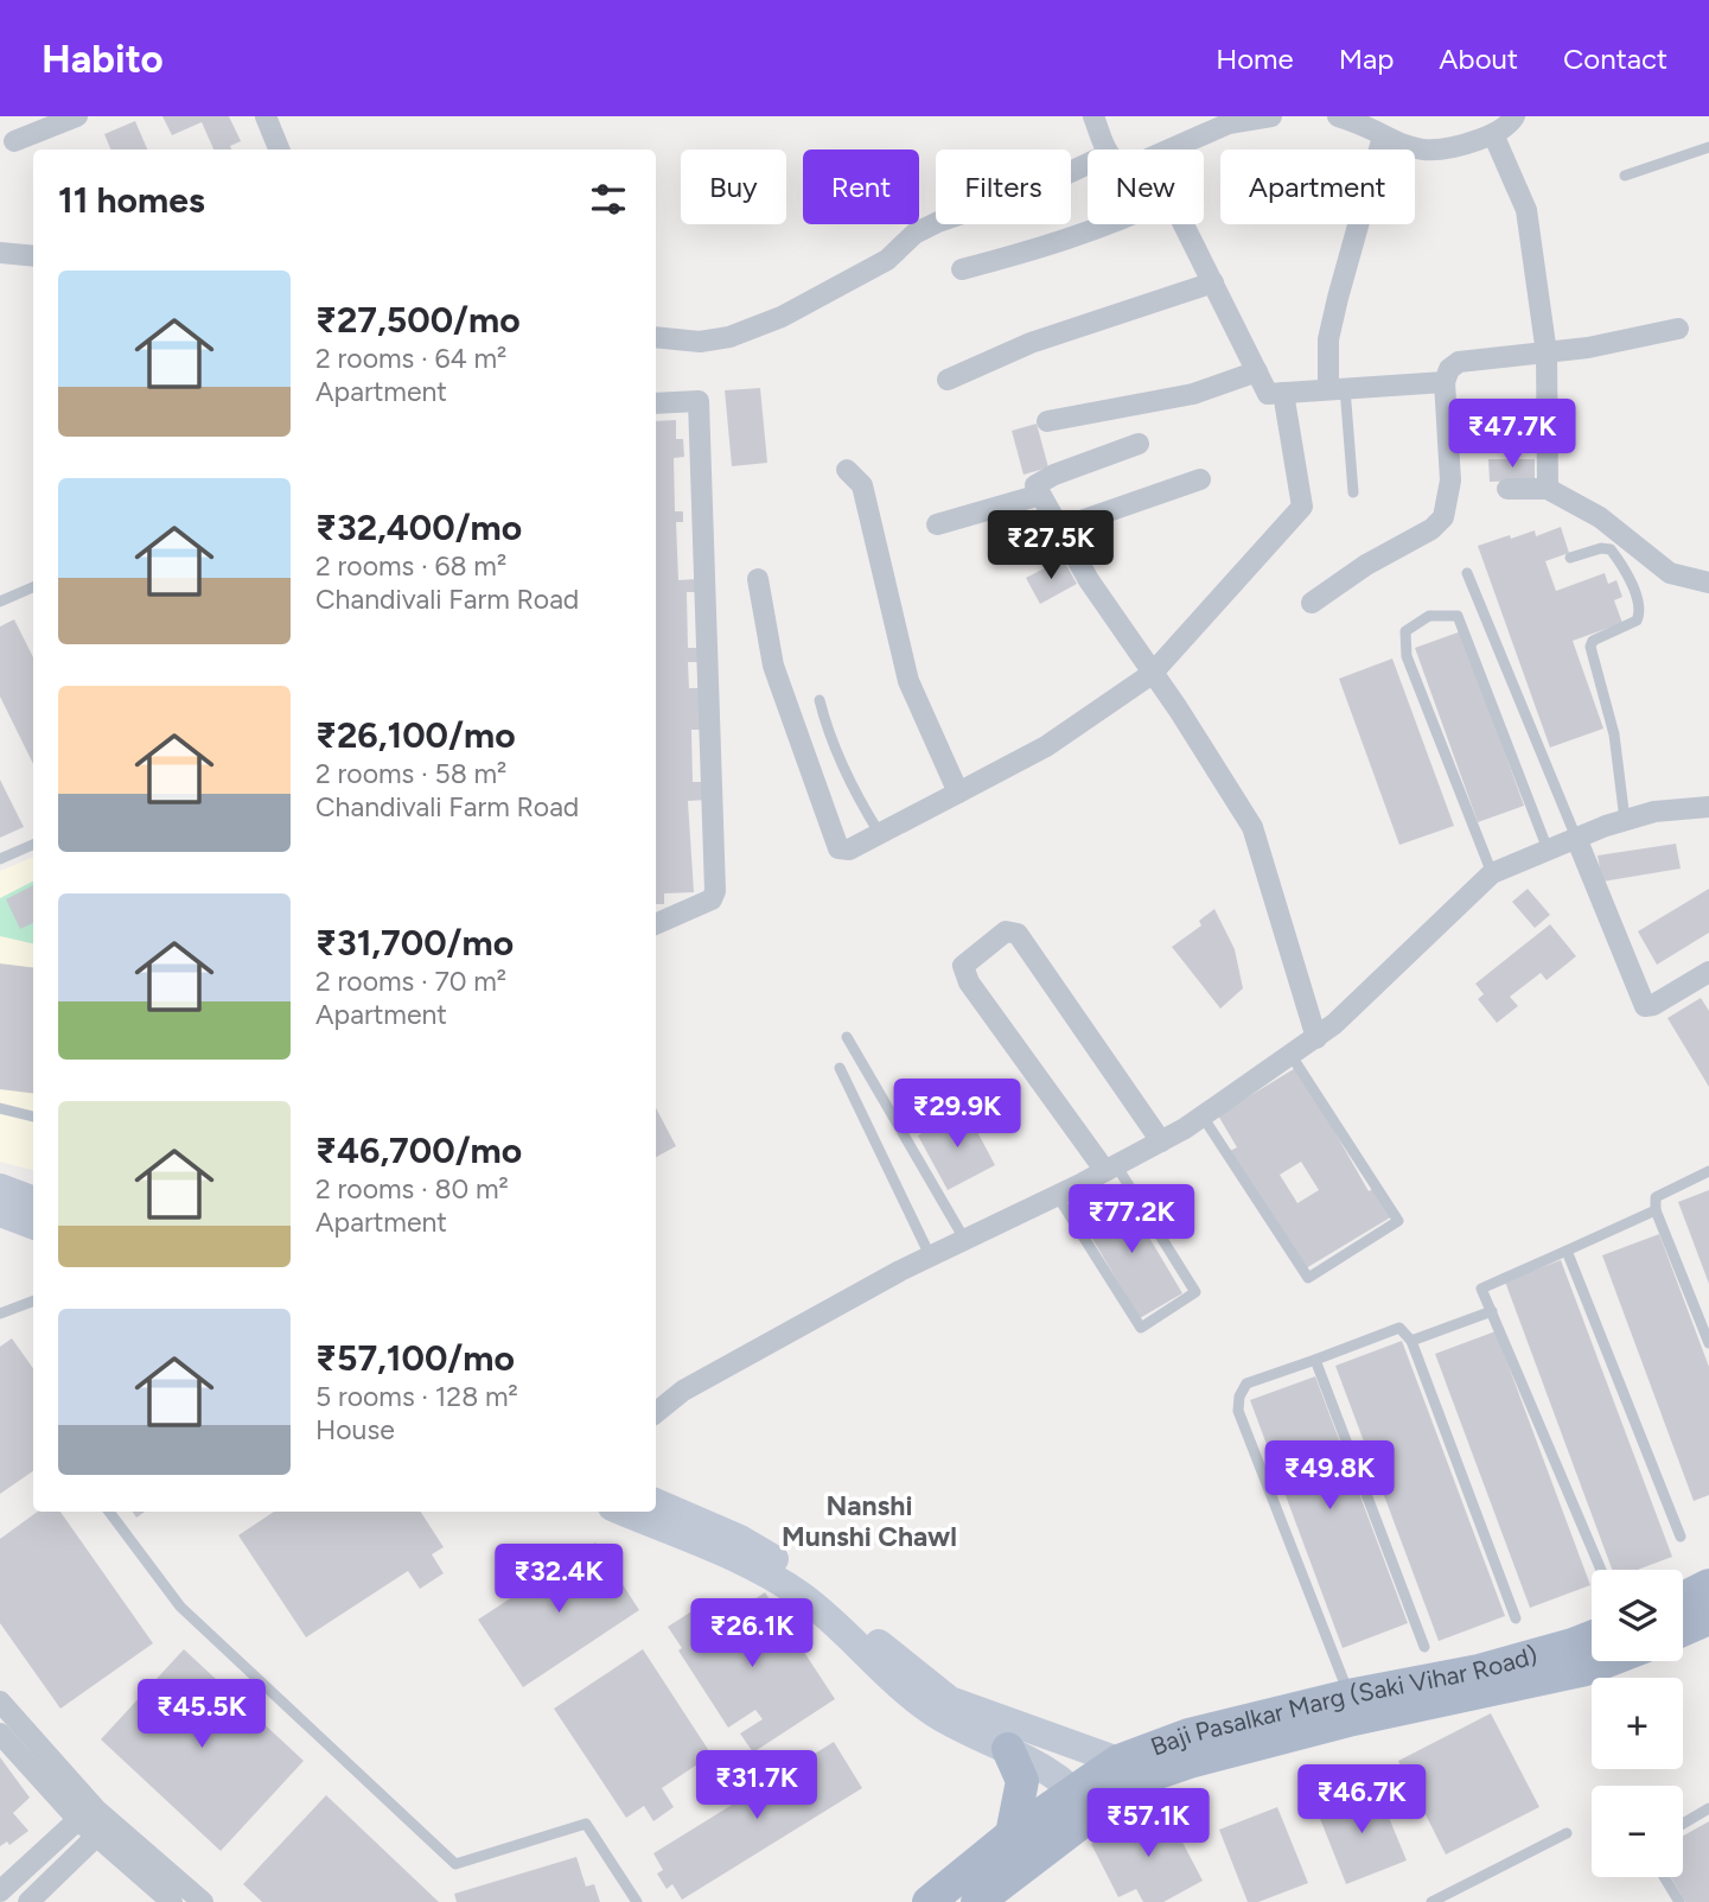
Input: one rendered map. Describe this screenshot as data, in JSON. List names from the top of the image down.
{
  "streets": {
    "main road": ["Baji Pasalkar Marg (Saki Vihar Road)"]
  },
  "districts": ["Nanshi Munshi Chawl"],
  "page": {
    "header": "Habito",
    "nav": [
      "Home",
      "Map",
      "About",
      "Contact"
    ],
    "chip": [
      "Buy",
      "Rent",
      "Filters",
      "New",
      "Apartment"
    ],
    "heading": "11 homes",
    "list": [
      {
        "name": "₹27,500/mo",
        "note": "2 rooms · 64 m² · Apartment"
      },
      {
        "name": "₹32,400/mo",
        "note": "2 rooms · 68 m² · Chandivali Farm Road"
      },
      {
        "name": "₹26,100/mo",
        "note": "2 rooms · 58 m² · Chandivali Farm Road"
      },
      {
        "name": "₹31,700/mo",
        "note": "2 rooms · 70 m² · Apartment"
      },
      {
        "name": "₹46,700/mo",
        "note": "2 rooms · 80 m² · Apartment"
      },
      {
        "name": "₹57,100/mo",
        "note": "5 rooms · 128 m² · House"
      }
    ],
    "price": [
      "₹47.7K",
      "₹27.5K",
      "₹29.9K",
      "₹77.2K",
      "₹49.8K",
      "₹32.4K",
      "₹26.1K",
      "₹45.5K",
      "₹31.7K",
      "₹46.7K",
      "₹57.1K"
    ],
    "map_buttons": ["+", "−"]
  }
}
